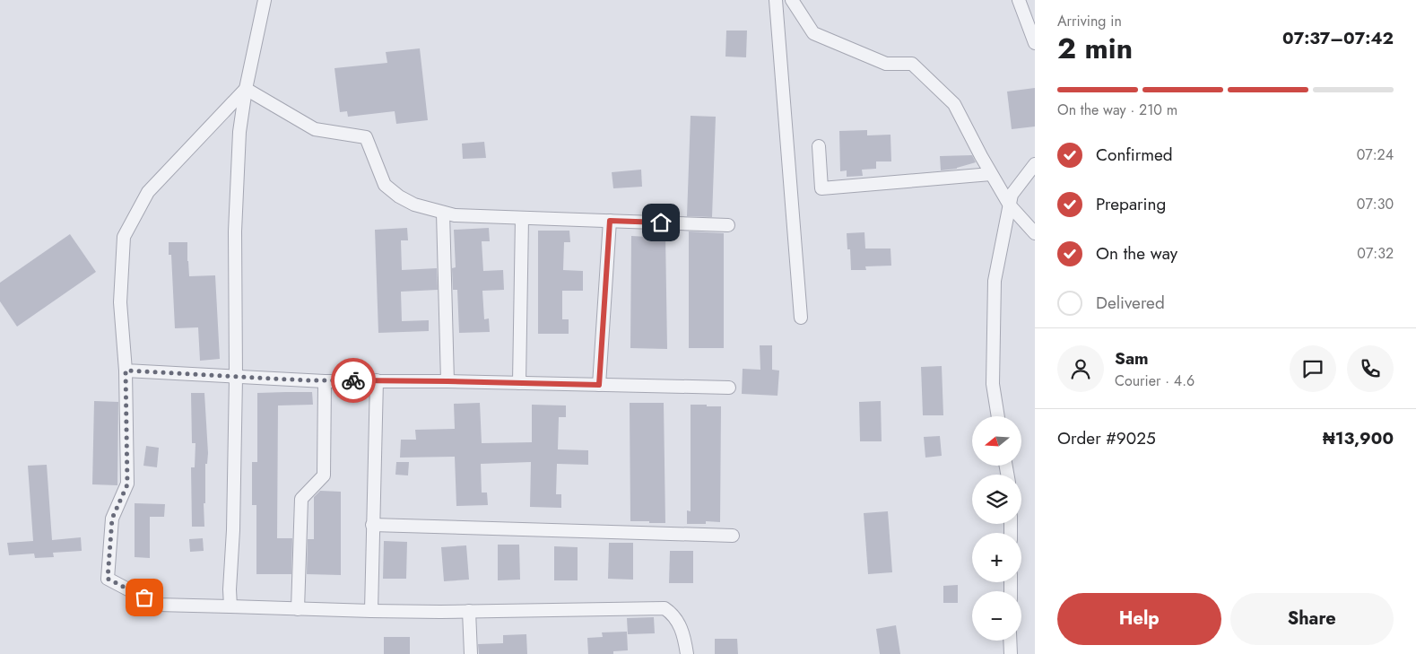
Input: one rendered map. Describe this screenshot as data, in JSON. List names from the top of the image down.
{
  "north": "left",
  "page": {
    "heading": ["2 min", "Arriving in", "07:37–07:42"],
    "panel": [
      "Sam",
      "Courier · 4.6",
      "Order #9025",
      "₦13,900"
    ],
    "bar": "On the way · 210 m",
    "list": [
      ["Confirmed", "07:24"],
      ["Preparing", "07:30"],
      ["On the way", "07:32"],
      "Delivered"
    ],
    "map_buttons": ["+", "−"],
    "buttons": ["Help", "Share"]
  }
}
